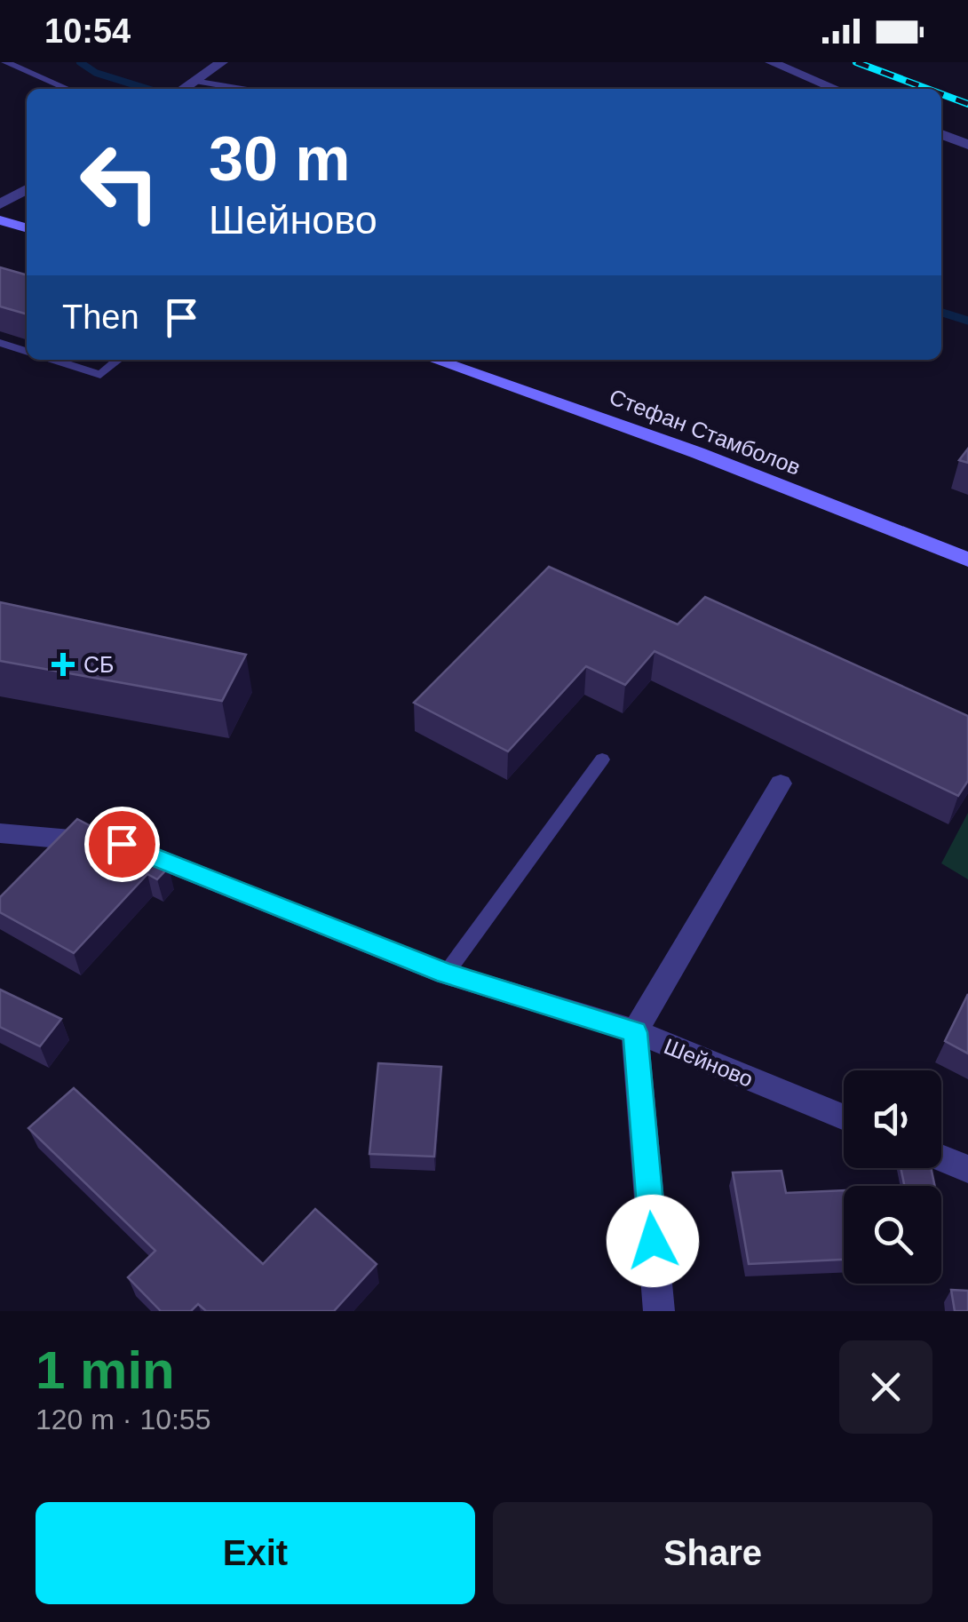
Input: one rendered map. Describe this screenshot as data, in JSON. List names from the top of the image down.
{
  "streets": {
    "street": ["Стефан Стамболов", "Шейново"]
  },
  "places": {
    "health": ["СБ"]
  },
  "page": {
    "status": "10:54",
    "turn": ["30 m", "Шейново"],
    "then": "Then",
    "heading": ["1 min", "120 m · 10:55"],
    "buttons": ["Exit", "Share"]
  }
}
